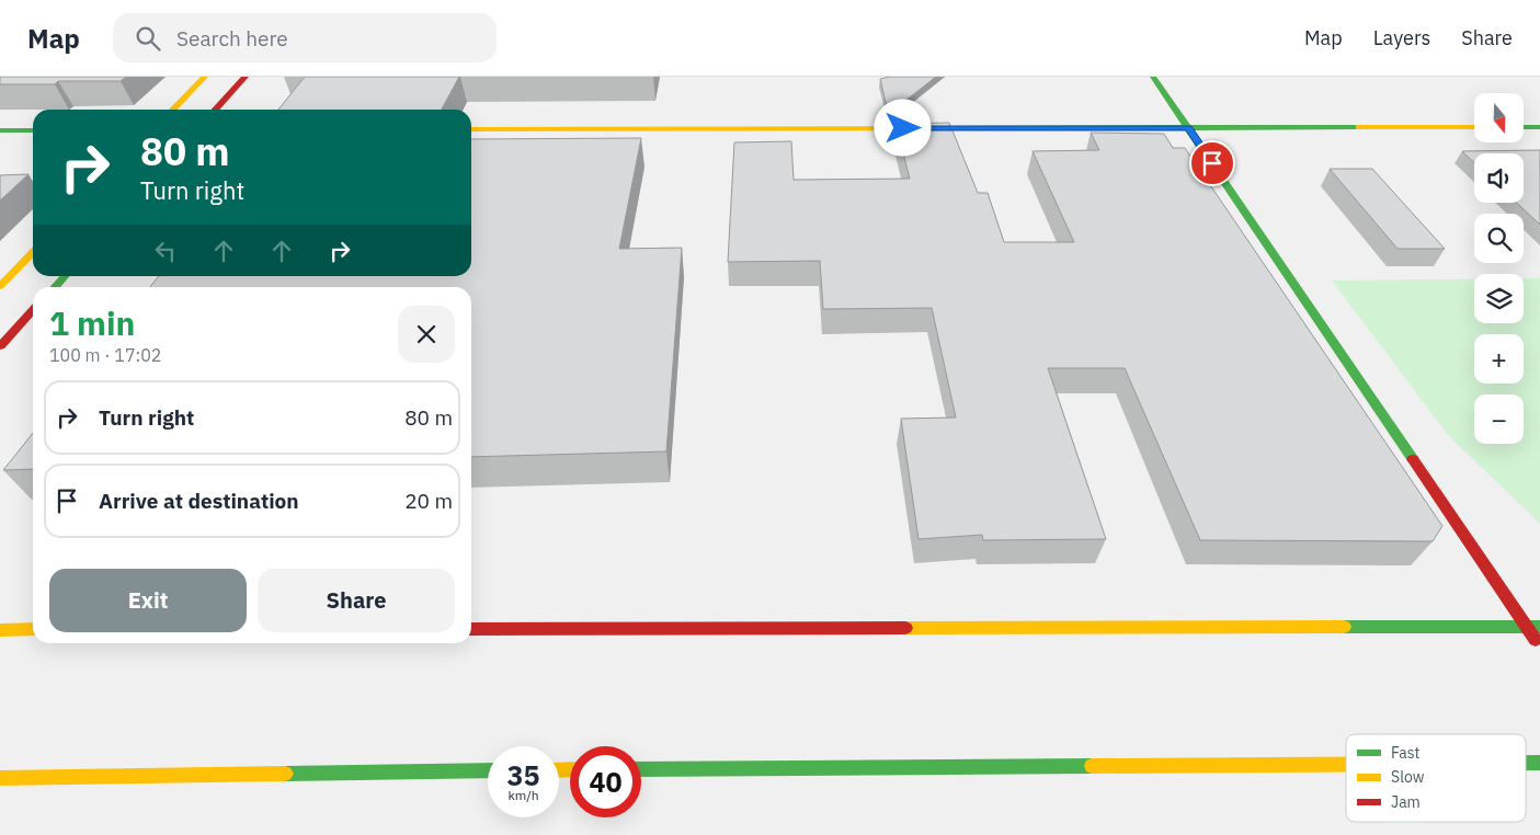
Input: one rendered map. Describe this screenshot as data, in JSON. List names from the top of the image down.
{
  "legend": ["Fast", "Slow", "Jam"],
  "north": "bottom",
  "page": {
    "header": "Map",
    "search": "Search here",
    "nav": ["Map", "Layers", "Share"],
    "map_buttons": ["+", "−"],
    "turn": ["80 m", "Turn right"],
    "heading": ["1 min", "100 m · 17:02"],
    "list": [
      {
        "name": "Turn right",
        "value": "80 m"
      },
      {
        "name": "Arrive at destination",
        "value": "20 m"
      }
    ],
    "buttons": ["Exit", "Share"],
    "speed": "35 km/h",
    "limit": "40"
  }
}
